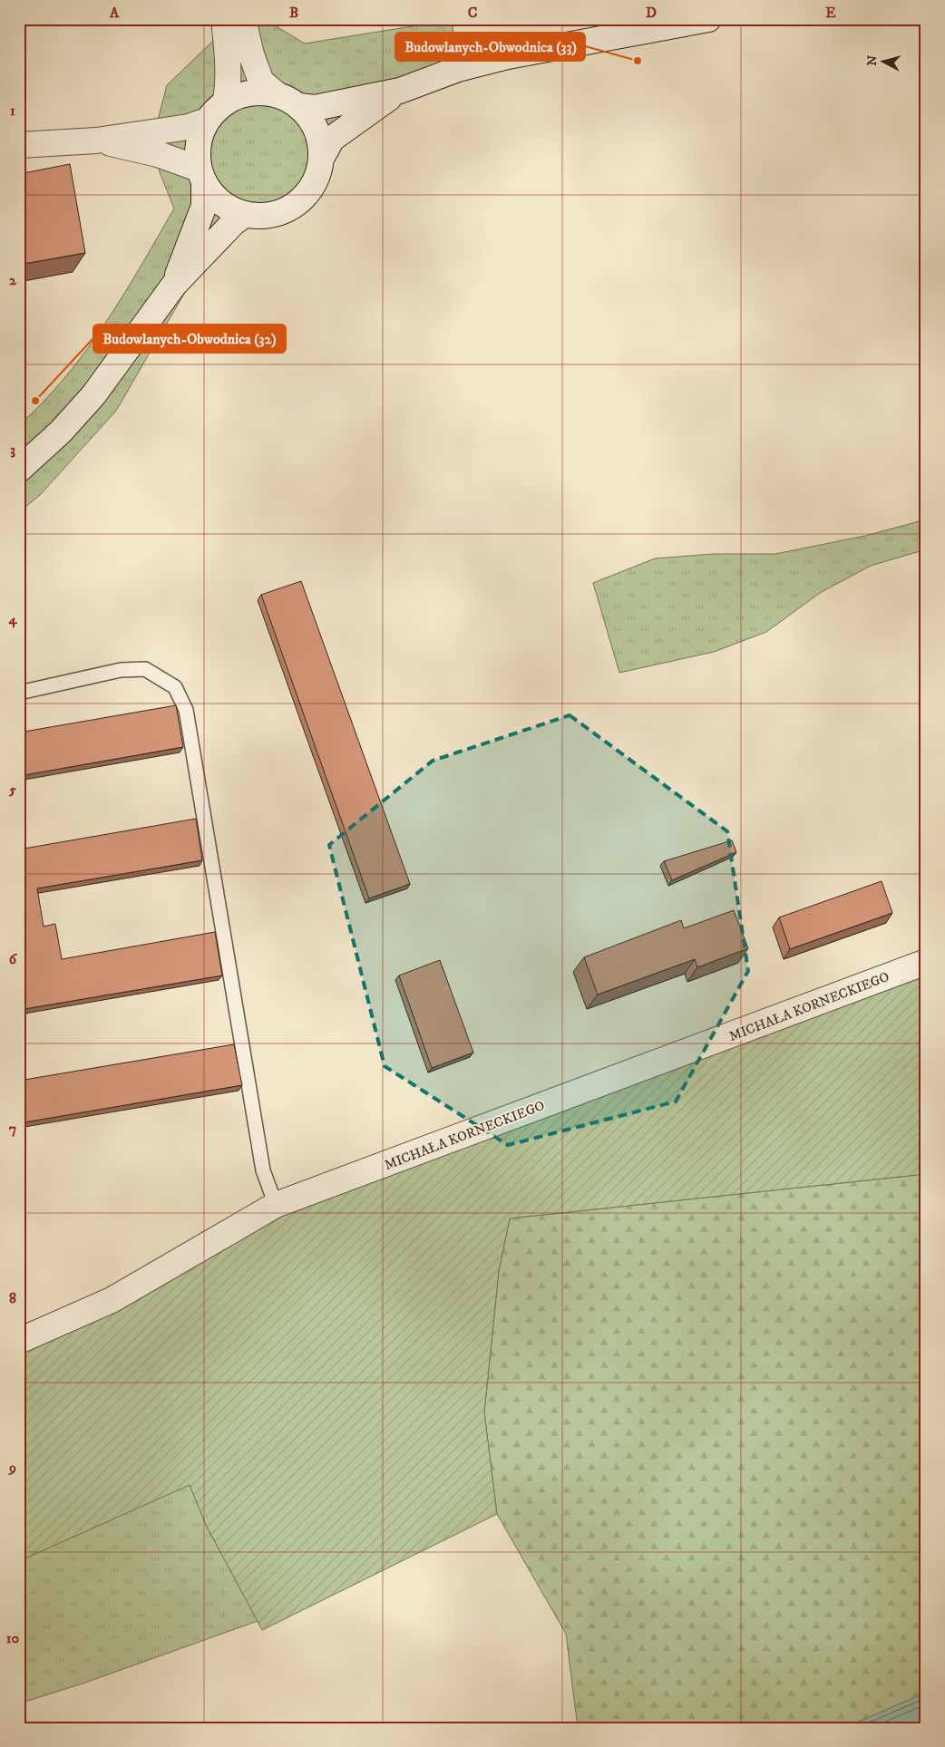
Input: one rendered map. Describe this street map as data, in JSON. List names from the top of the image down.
{
  "streets": {
    "street": ["MICHAŁA KORNECKIEGO"]
  },
  "places": ["Budowlanych-Obwodnica (33)", "Budowlanych-Obwodnica (32)"],
  "north": "left",
  "grid": {
    "columns": [
      "A",
      "B",
      "C",
      "D",
      "E"
    ],
    "rows": [
      "1",
      "2",
      "3",
      "4",
      "5",
      "6",
      "7",
      "8",
      "9",
      "10"
    ]
  }
}
